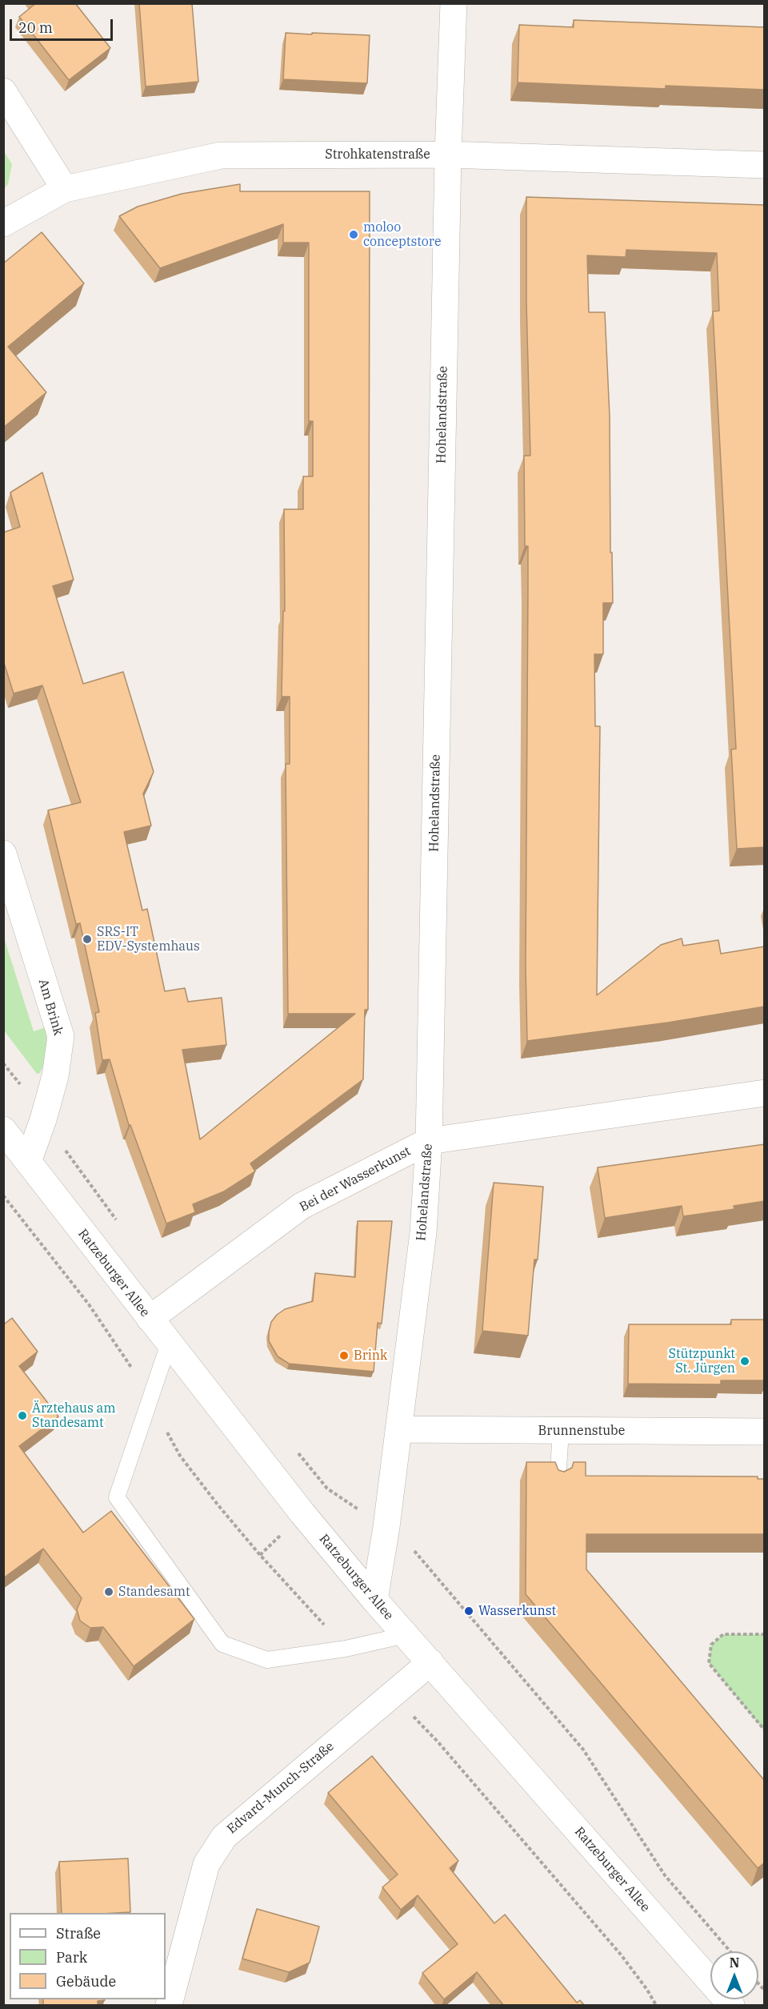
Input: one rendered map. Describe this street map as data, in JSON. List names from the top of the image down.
{
  "streets": {
    "street": [
      "Strohkatenstraße",
      "Hohelandstraße",
      "Am Brink",
      "Bei der Wasserkunst",
      "Ratzeburger Allee",
      "Brunnenstube",
      "Edvard-Munch-Straße"
    ]
  },
  "crossings": [
    ["Strohkatenstraße", "Hohelandstraße"],
    ["Hohelandstraße", "Bei der Wasserkunst"],
    ["Hohelandstraße", "Ratzeburger Allee"],
    ["Hohelandstraße", "Brunnenstube"],
    ["Am Brink", "Ratzeburger Allee"],
    ["Bei der Wasserkunst", "Ratzeburger Allee"],
    ["Ratzeburger Allee", "Edvard-Munch-Straße"]
  ],
  "places": [
    "moloo conceptstore",
    "SRS-IT EDV-Systemhaus",
    "Brink",
    "Stützpunkt St. Jürgen",
    "Ärztehaus am Standesamt",
    "Standesamt",
    "Wasserkunst"
  ],
  "legend": ["Straße", "Park", "Gebäude"],
  "scale_bar": "20 m",
  "north": "top"
}
